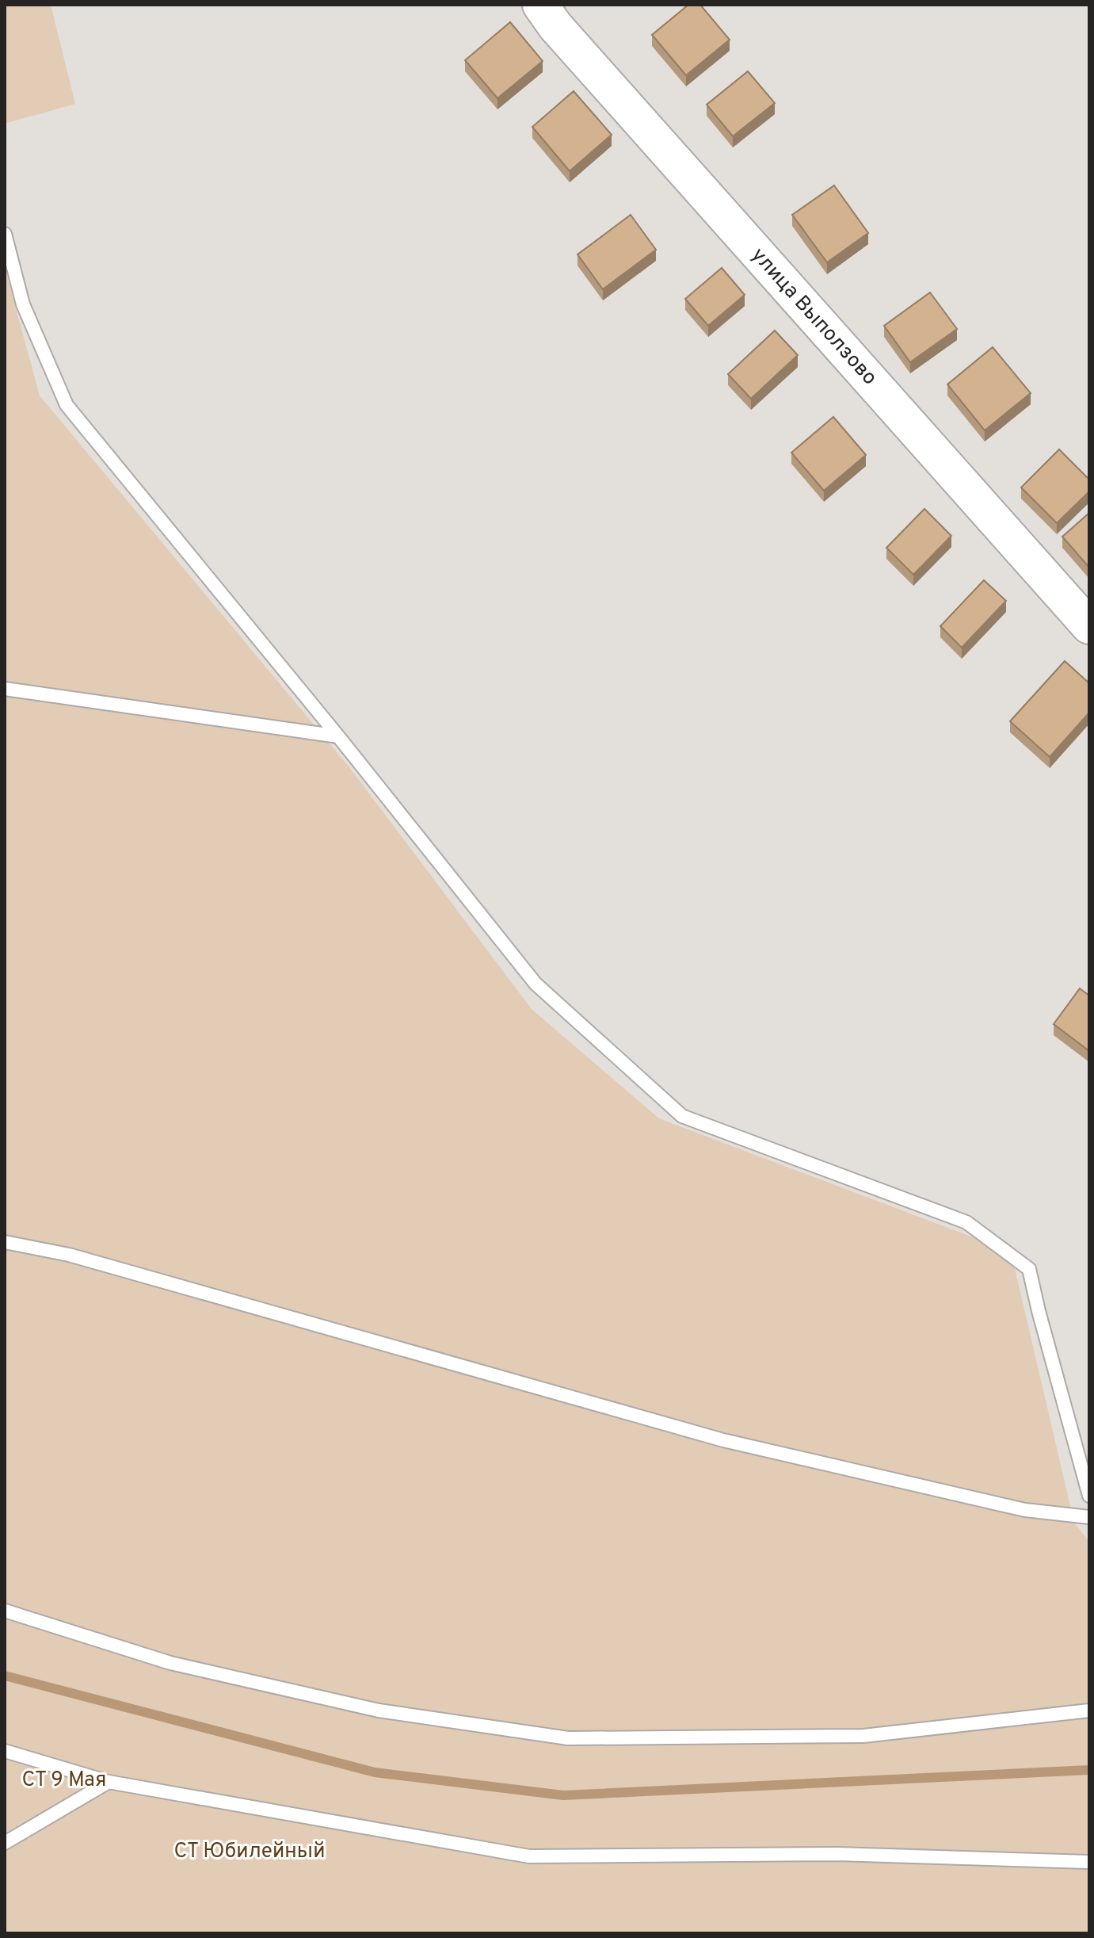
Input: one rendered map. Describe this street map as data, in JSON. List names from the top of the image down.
{
  "streets": {
    "street": ["улица Выползово"]
  },
  "parks": ["СТ 9 Мая", "СТ Юбилейный"]
}
